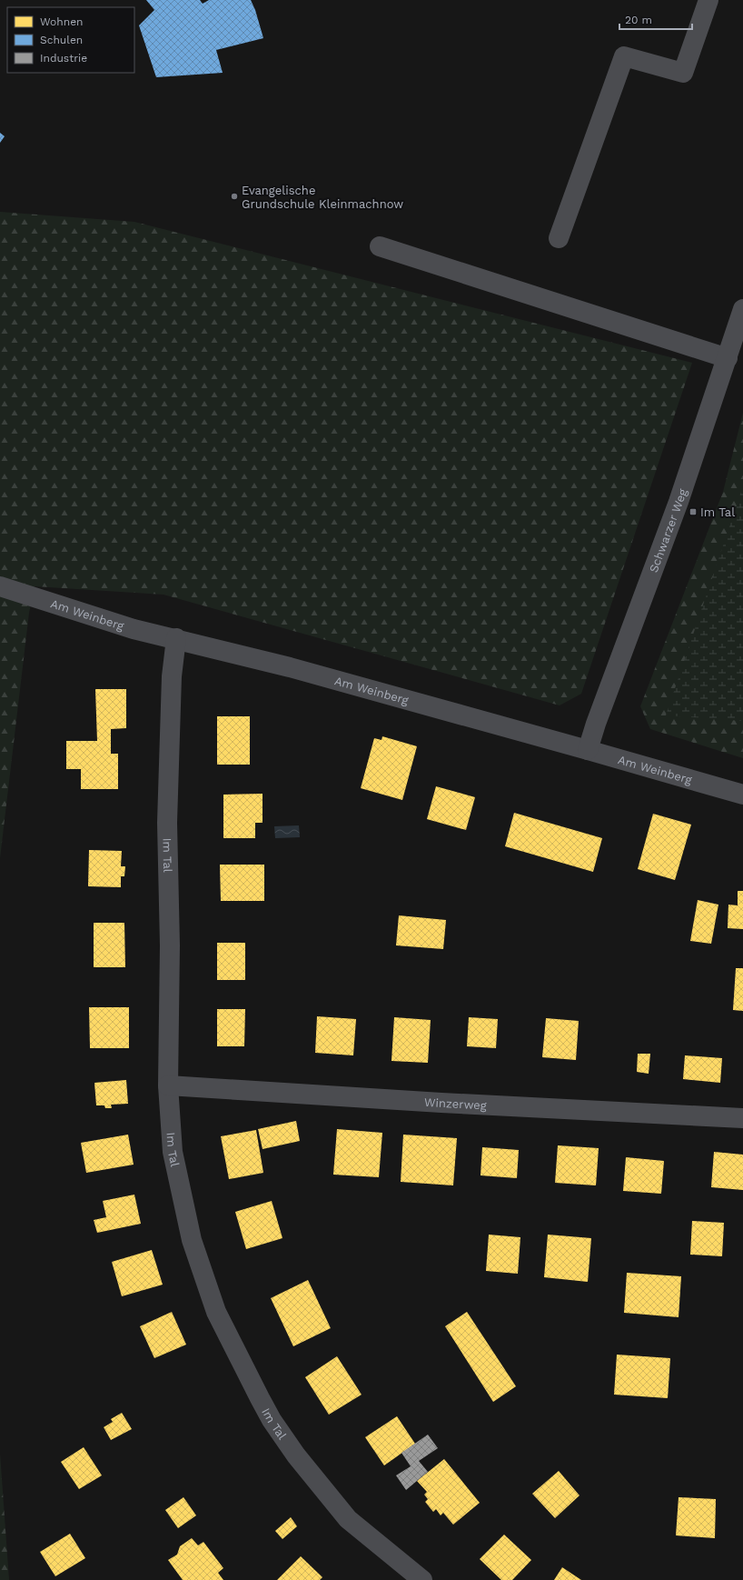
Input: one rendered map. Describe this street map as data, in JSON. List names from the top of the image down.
{
  "streets": {
    "street": [
      "Schwarzer Weg",
      "Am Weinberg",
      "Im Tal",
      "Winzerweg"
    ]
  },
  "crossings": [
    ["Schwarzer Weg", "Am Weinberg"],
    ["Am Weinberg", "Im Tal"],
    ["Im Tal", "Winzerweg"]
  ],
  "places": {
    "other": ["Evangelische Grundschule Kleinmachnow"],
    "transit": ["Im Tal"]
  },
  "legend": ["Wohnen", "Schulen", "Industrie"],
  "scale_bar": "20 m"
}
